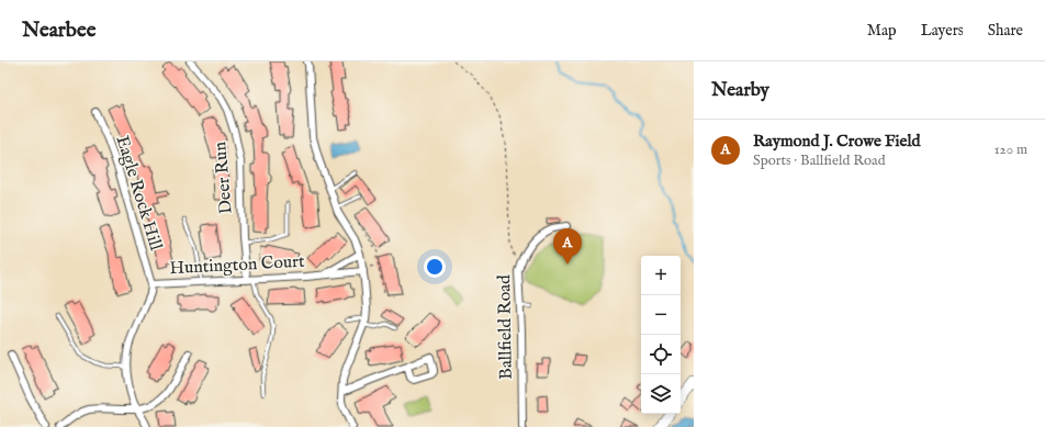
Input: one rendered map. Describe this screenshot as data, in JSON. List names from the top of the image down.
{
  "streets": {
    "street": [
      "Deer Run",
      "Eagle Rock Hill",
      "Huntington Court",
      "Ballfield Road"
    ]
  },
  "crossings": [
    ["Deer Run", "Huntington Court"],
    ["Eagle Rock Hill", "Huntington Court"]
  ],
  "page": {
    "header": "Nearbee",
    "nav": ["Map", "Layers", "Share"],
    "heading": "Nearby",
    "list": [
      {
        "mark": "A",
        "name": "Raymond J. Crowe Field",
        "note": "Sports · Ballfield Road",
        "value": "120 m"
      }
    ],
    "pins": "A",
    "map_buttons": ["+", "−"]
  }
}
